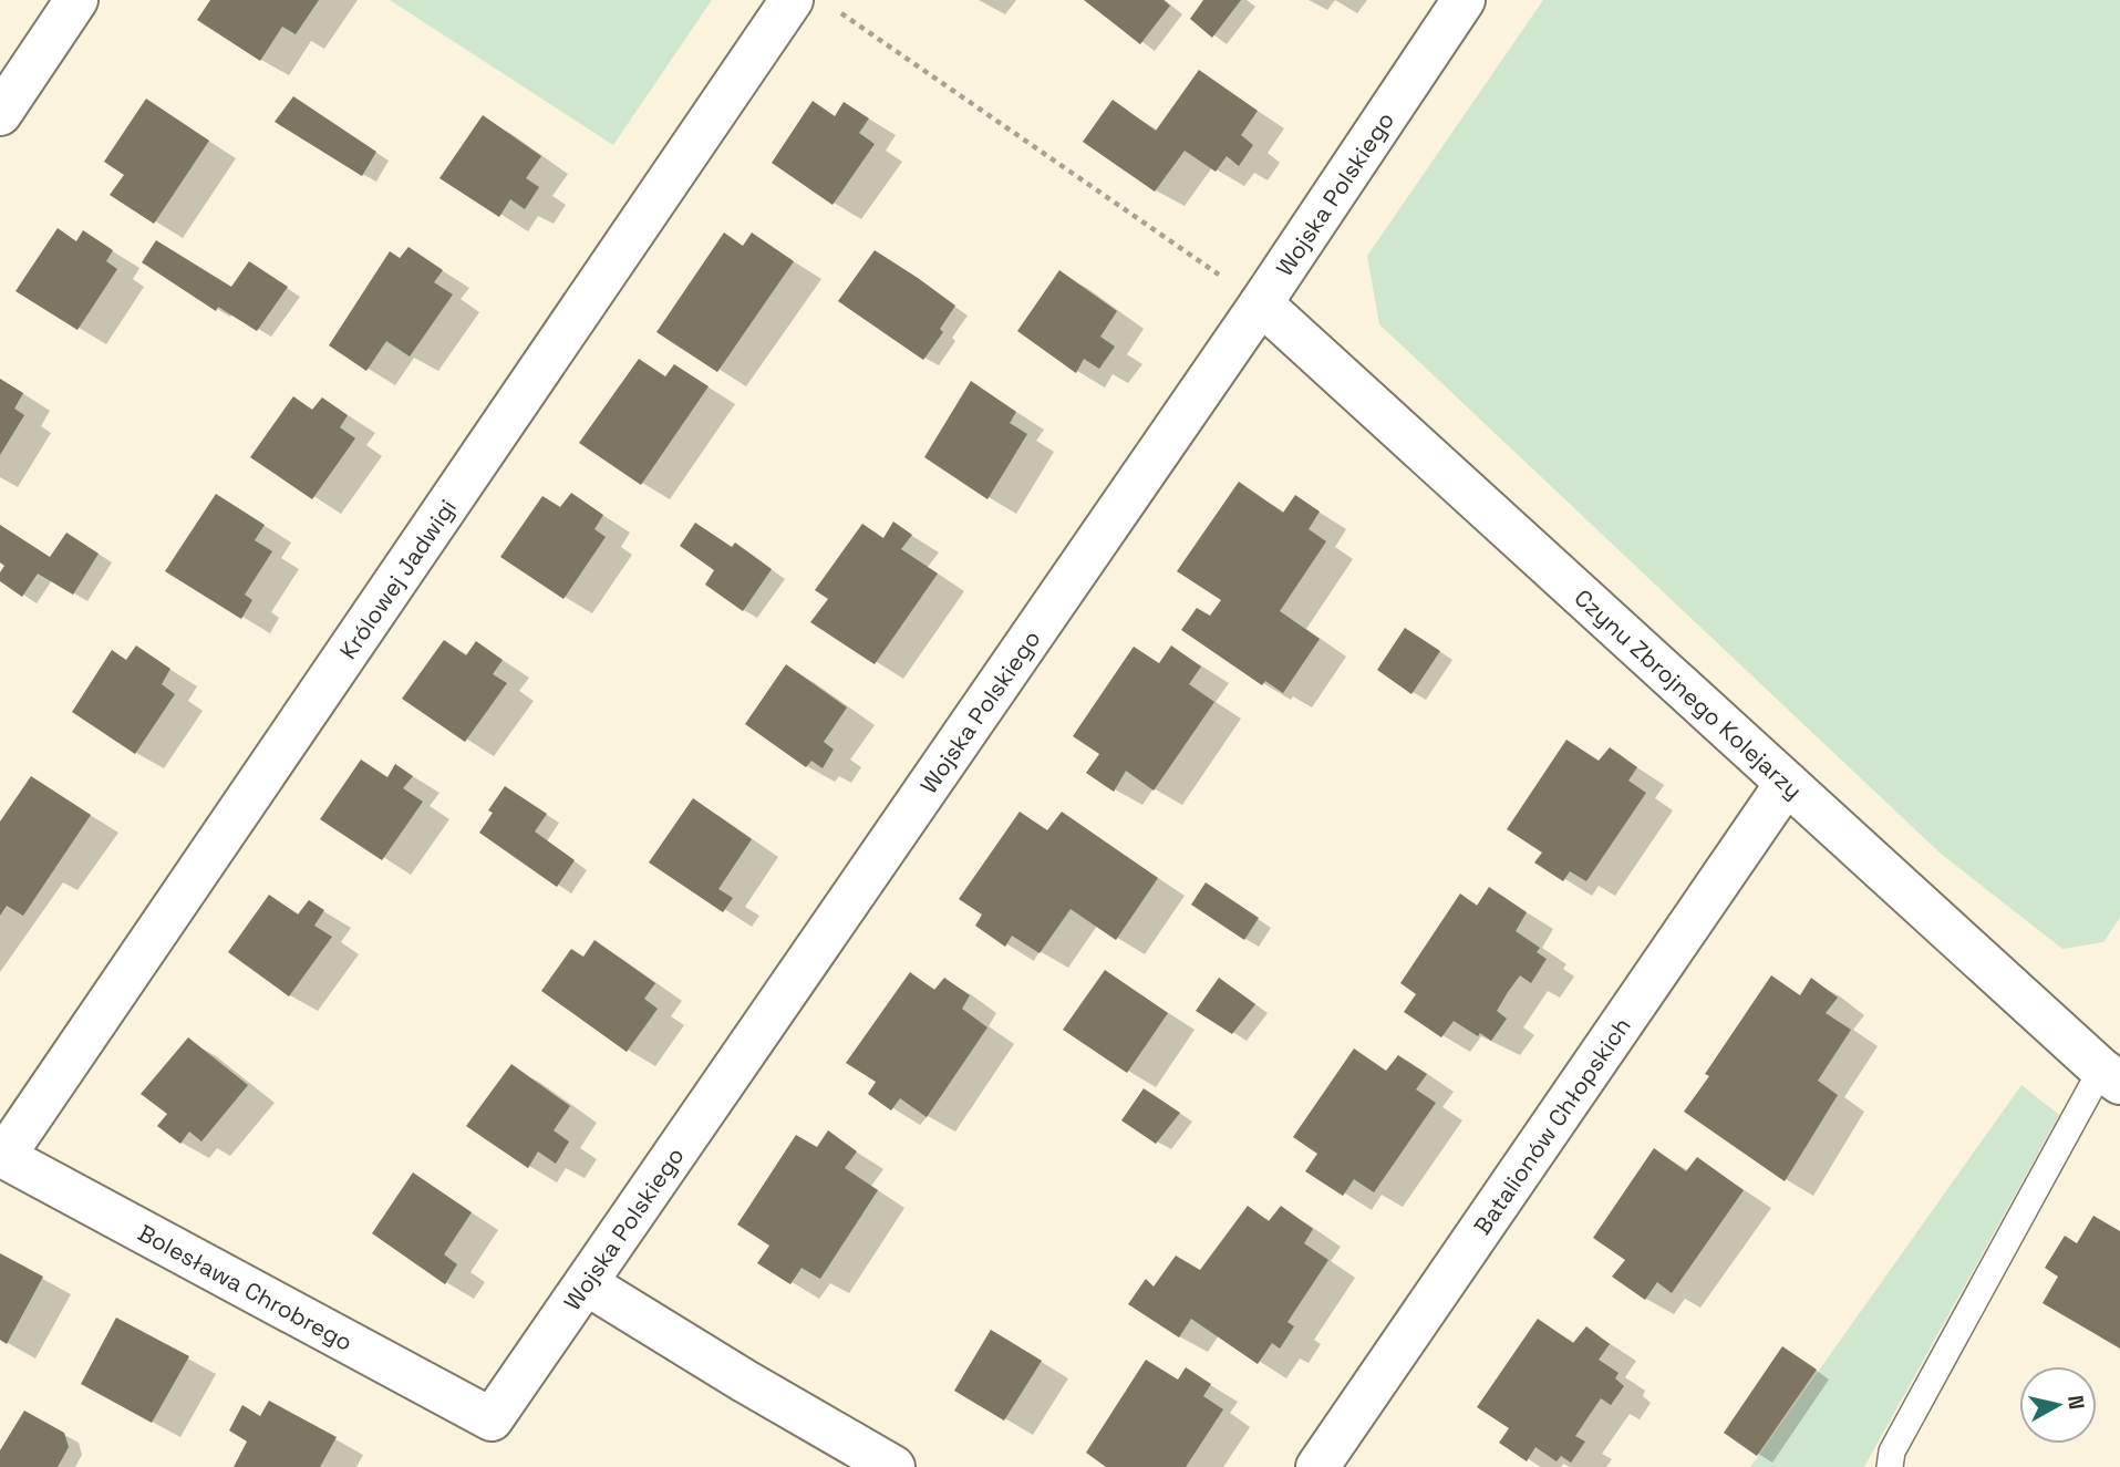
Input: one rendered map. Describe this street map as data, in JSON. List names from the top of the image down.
{
  "streets": {
    "street": [
      "Wojska Polskiego",
      "Królowej Jadwigi",
      "Czynu Zbrojnego Kolejarzy",
      "Batalionów Chłopskich",
      "Bolesława Chrobrego"
    ]
  },
  "crossings": [
    ["Wojska Polskiego", "Czynu Zbrojnego Kolejarzy"],
    ["Wojska Polskiego", "Bolesława Chrobrego"],
    ["Królowej Jadwigi", "Bolesława Chrobrego"],
    ["Czynu Zbrojnego Kolejarzy", "Batalionów Chłopskich"]
  ],
  "north": "right"
}
